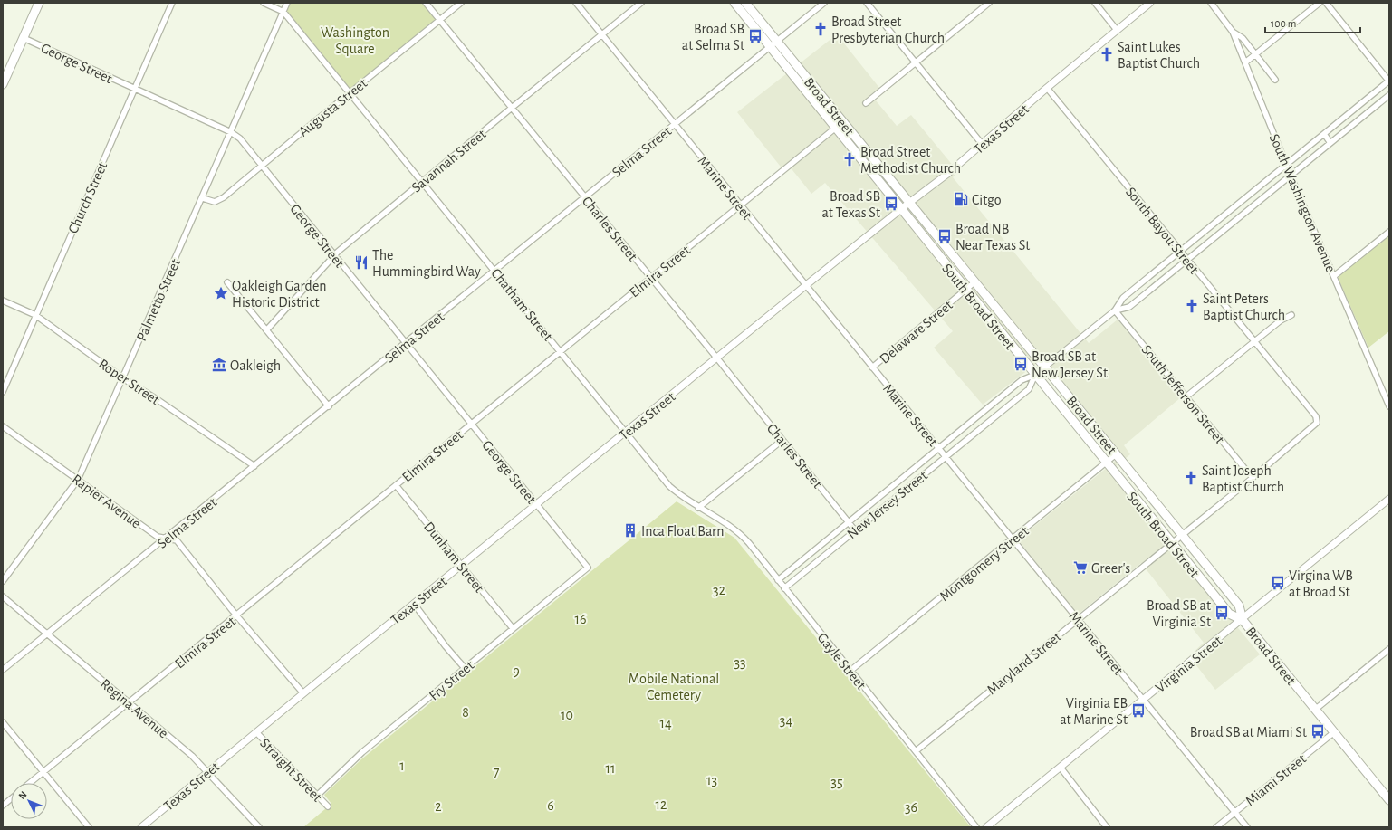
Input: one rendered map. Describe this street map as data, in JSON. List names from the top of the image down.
{
  "streets": {
    "main road": ["Broad Street", "South Broad Street"],
    "street": [
      "George Street",
      "Augusta Street",
      "Texas Street",
      "Selma Street",
      "Savannah Street",
      "Marine Street",
      "Church Street",
      "South Washington Avenue",
      "Charles Street",
      "South Bayou Street",
      "Elmira Street",
      "Palmetto Street",
      "Chatham Street",
      "Delaware Street",
      "Roper Street",
      "South Jefferson Street",
      "Rapier Avenue",
      "New Jersey Street",
      "Dunham Street",
      "Montgomery Street",
      "Gayle Street",
      "Maryland Street",
      "Virginia Street",
      "Fry Street",
      "Regina Avenue",
      "Straight Street",
      "Miami Street"
    ]
  },
  "crossings": [
    ["George Street", "Augusta Street"],
    ["George Street", "Texas Street"],
    ["George Street", "Selma Street"],
    ["George Street", "Savannah Street"],
    ["George Street", "Church Street"],
    ["George Street", "Elmira Street"],
    ["George Street", "Palmetto Street"],
    ["George Street", "Fry Street"],
    ["Broad Street", "Texas Street"],
    ["Broad Street", "Selma Street"],
    ["Broad Street", "Elmira Street"],
    ["Broad Street", "South Broad Street"],
    ["Broad Street", "Delaware Street"],
    ["Broad Street", "New Jersey Street"],
    ["Broad Street", "Montgomery Street"],
    ["Broad Street", "Maryland Street"],
    ["Broad Street", "Virginia Street"],
    ["Broad Street", "Miami Street"],
    ["Augusta Street", "Charles Street"],
    ["Augusta Street", "Palmetto Street"],
    ["Augusta Street", "Chatham Street"],
    ["Texas Street", "Marine Street"],
    ["Texas Street", "Charles Street"],
    ["Texas Street", "South Bayou Street"],
    ["Texas Street", "Chatham Street"],
    ["Texas Street", "South Broad Street"],
    ["Texas Street", "Rapier Avenue"],
    ["Texas Street", "Dunham Street"],
    ["Texas Street", "Regina Avenue"],
    ["Texas Street", "Straight Street"],
    ["Selma Street", "Marine Street"],
    ["Selma Street", "Charles Street"],
    ["Selma Street", "Chatham Street"],
    ["Selma Street", "South Broad Street"],
    ["Selma Street", "Roper Street"],
    ["Selma Street", "Rapier Avenue"],
    ["Selma Street", "Regina Avenue"],
    ["Savannah Street", "Marine Street"],
    ["Savannah Street", "Charles Street"],
    ["Savannah Street", "Chatham Street"],
    ["Marine Street", "Elmira Street"],
    ["Marine Street", "Delaware Street"],
    ["Marine Street", "New Jersey Street"],
    ["Marine Street", "Montgomery Street"],
    ["Marine Street", "Maryland Street"],
    ["Marine Street", "Virginia Street"],
    ["Marine Street", "Miami Street"],
    ["Church Street", "Roper Street"],
    ["South Washington Avenue", "New Jersey Street"],
    ["Charles Street", "Elmira Street"],
    ["Charles Street", "New Jersey Street"],
    ["South Bayou Street", "New Jersey Street"],
    ["South Bayou Street", "Maryland Street"],
    ["Elmira Street", "Chatham Street"],
    ["Elmira Street", "South Broad Street"],
    ["Elmira Street", "Rapier Avenue"],
    ["Elmira Street", "Dunham Street"],
    ["Elmira Street", "Regina Avenue"],
    ["Palmetto Street", "Chatham Street"],
    ["Palmetto Street", "Roper Street"],
    ["Palmetto Street", "Rapier Avenue"],
    ["Chatham Street", "Gayle Street"],
    ["South Broad Street", "Delaware Street"],
    ["South Broad Street", "New Jersey Street"],
    ["South Broad Street", "Montgomery Street"],
    ["South Broad Street", "Maryland Street"],
    ["South Broad Street", "Virginia Street"],
    ["South Jefferson Street", "New Jersey Street"],
    ["South Jefferson Street", "Maryland Street"],
    ["New Jersey Street", "Gayle Street"],
    ["Dunham Street", "Fry Street"],
    ["Montgomery Street", "Gayle Street"],
    ["Gayle Street", "Maryland Street"],
    ["Fry Street", "Straight Street"]
  ],
  "parks": [
    "Washington Square",
    "32",
    "16",
    "33",
    "9",
    "Mobile National Cemetery",
    "8",
    "10",
    "34",
    "14",
    "1",
    "11",
    "7",
    "13",
    "35",
    "12",
    "6",
    "2",
    "36"
  ],
  "places": {
    "church": [
      "Broad Street Presbyterian Church",
      "Saint Lukes Baptist Church",
      "Broad Street Methodist Church",
      "Saint Peters Baptist Church",
      "Saint Joseph Baptist Church"
    ],
    "bus stop": [
      "Broad SB at Selma St",
      "Broad SB at Texas St",
      "Broad NB Near Texas St",
      "Broad SB at New Jersey St",
      "Virgina WB at Broad St",
      "Broad SB at Virginia St",
      "Virginia EB at Marine St",
      "Broad SB at Miami St"
    ],
    "fuel station": ["Citgo"],
    "restaurant": ["The Hummingbird Way"],
    "place": ["Oakleigh Garden Historic District"],
    "museum": ["Oakleigh"],
    "building": ["Inca Float Barn"],
    "supermarket": ["Greer's"]
  },
  "scale_bar": "100 m",
  "north": "top left"
}
